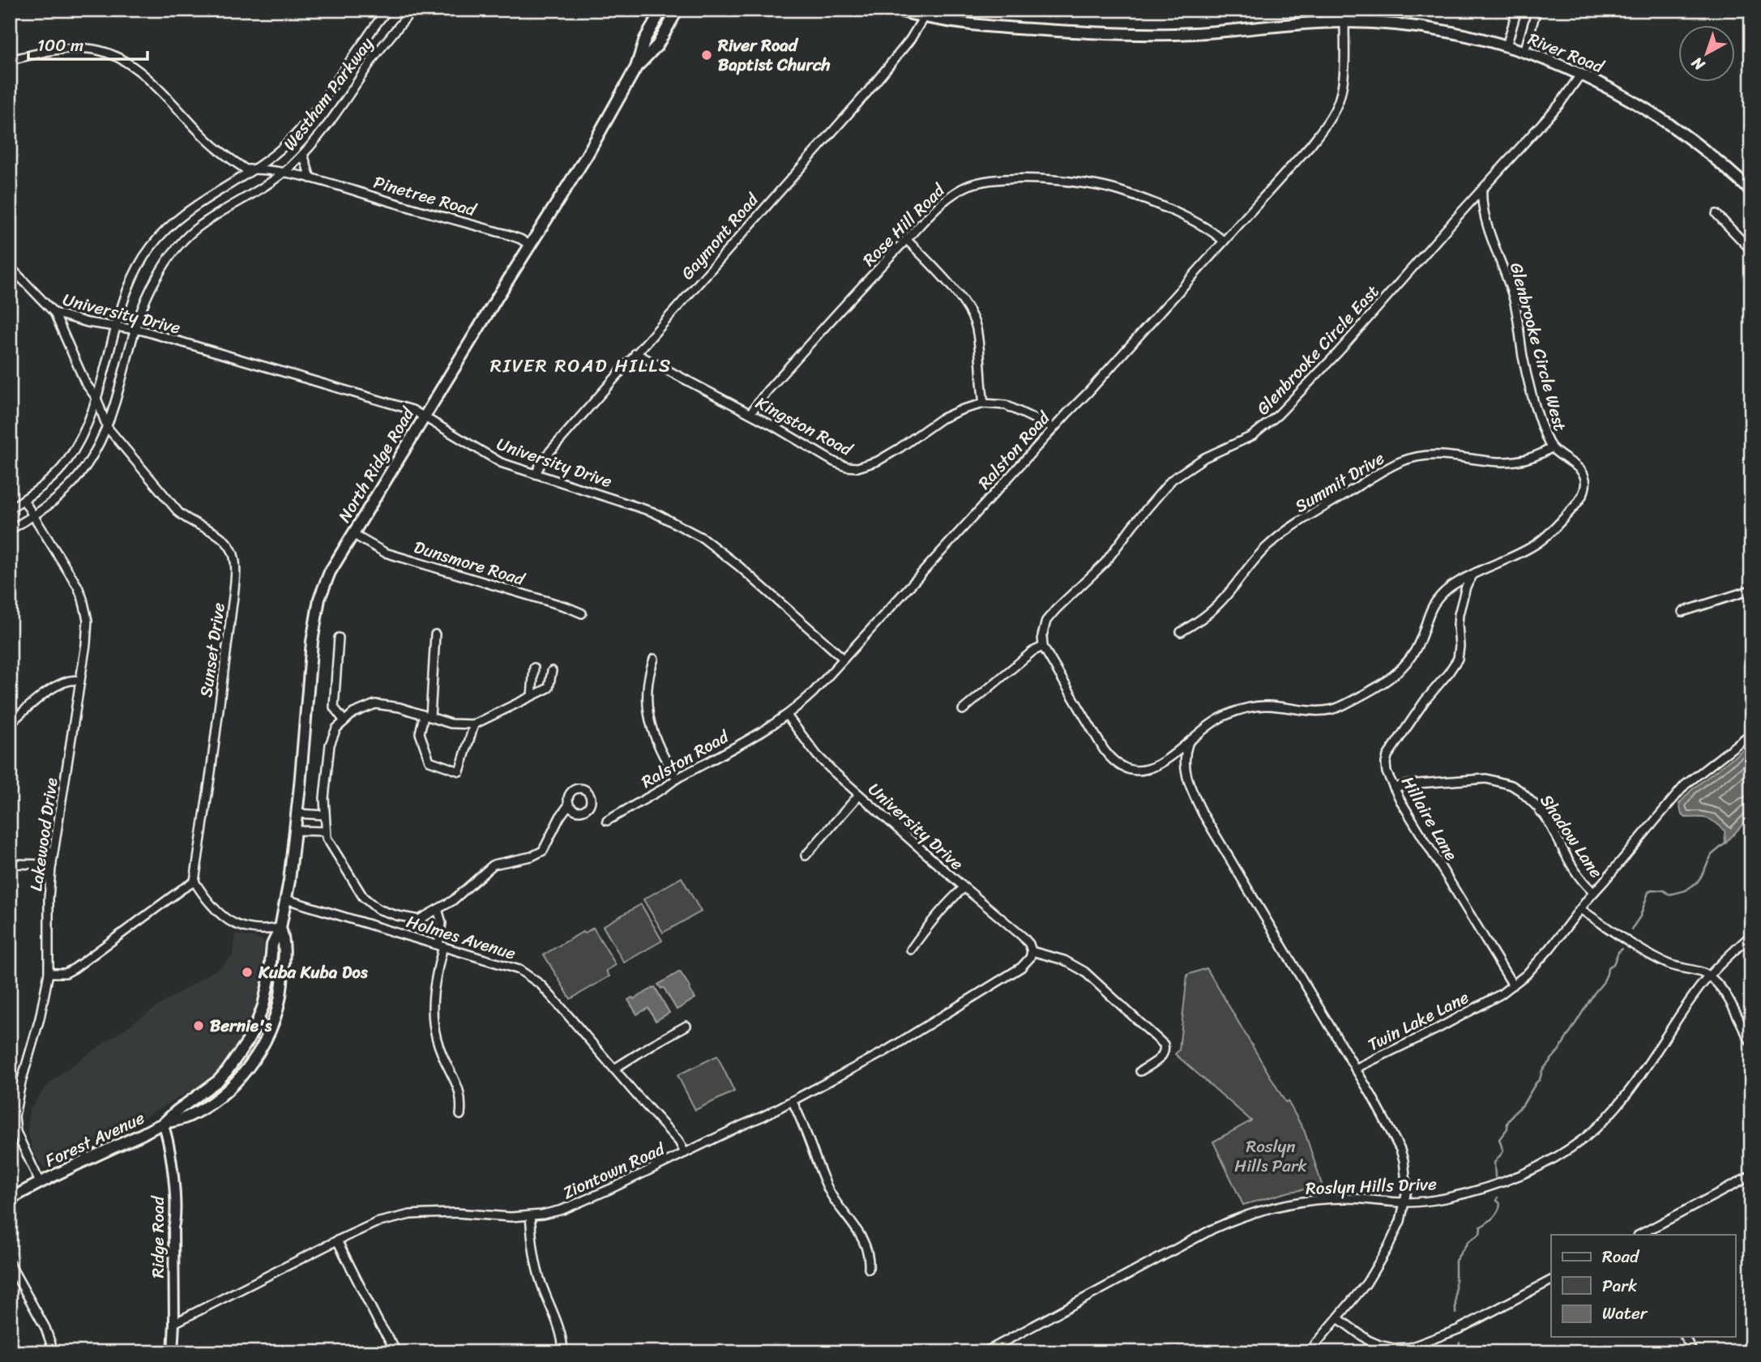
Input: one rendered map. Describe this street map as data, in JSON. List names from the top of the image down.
{
  "streets": {
    "main road": ["River Road", "North Ridge Road", "Forest Avenue"],
    "street": [
      "Westham Parkway",
      "Pinetree Road",
      "Rose Hill Road",
      "Gaymont Road",
      "University Drive",
      "Glenbrooke Circle West",
      "Glenbrooke Circle East",
      "Kingston Road",
      "Ralston Road",
      "Summit Drive",
      "Dunsmore Road",
      "Sunset Drive",
      "Hillaire Lane",
      "Lakewood Drive",
      "Shadow Lane",
      "Holmes Avenue",
      "Twin Lake Lane",
      "Ziontown Road",
      "Roslyn Hills Drive",
      "Ridge Road"
    ]
  },
  "crossings": [
    ["River Road", "Gaymont Road"],
    ["River Road", "Glenbrooke Circle East"],
    ["River Road", "Ralston Road"],
    ["Westham Parkway", "Pinetree Road"],
    ["Westham Parkway", "University Drive"],
    ["Westham Parkway", "Sunset Drive"],
    ["Westham Parkway", "Lakewood Drive"],
    ["Pinetree Road", "North Ridge Road"],
    ["Rose Hill Road", "Kingston Road"],
    ["Rose Hill Road", "Ralston Road"],
    ["Gaymont Road", "University Drive"],
    ["Gaymont Road", "Kingston Road"],
    ["University Drive", "Ralston Road"],
    ["University Drive", "North Ridge Road"],
    ["University Drive", "Sunset Drive"],
    ["University Drive", "Ziontown Road"],
    ["Glenbrooke Circle West", "Glenbrooke Circle East"],
    ["Glenbrooke Circle West", "Summit Drive"],
    ["Glenbrooke Circle West", "Hillaire Lane"],
    ["Glenbrooke Circle West", "Twin Lake Lane"],
    ["Kingston Road", "Ralston Road"],
    ["North Ridge Road", "Dunsmore Road"],
    ["North Ridge Road", "Holmes Avenue"],
    ["North Ridge Road", "Forest Avenue"],
    ["North Ridge Road", "Ridge Road"],
    ["Hillaire Lane", "Shadow Lane"],
    ["Hillaire Lane", "Twin Lake Lane"],
    ["Lakewood Drive", "Forest Avenue"],
    ["Shadow Lane", "Twin Lake Lane"],
    ["Holmes Avenue", "Ziontown Road"],
    ["Forest Avenue", "Ridge Road"],
    ["Ziontown Road", "Ridge Road"]
  ],
  "districts": ["RIVER ROAD HILLS"],
  "parks": ["Roslyn Hills Park"],
  "places": ["River Road Baptist Church", "Kuba Kuba Dos", "Bernie's"],
  "legend": ["Road", "Park", "Water"],
  "scale_bar": "100 m",
  "north": "bottom left"
}
